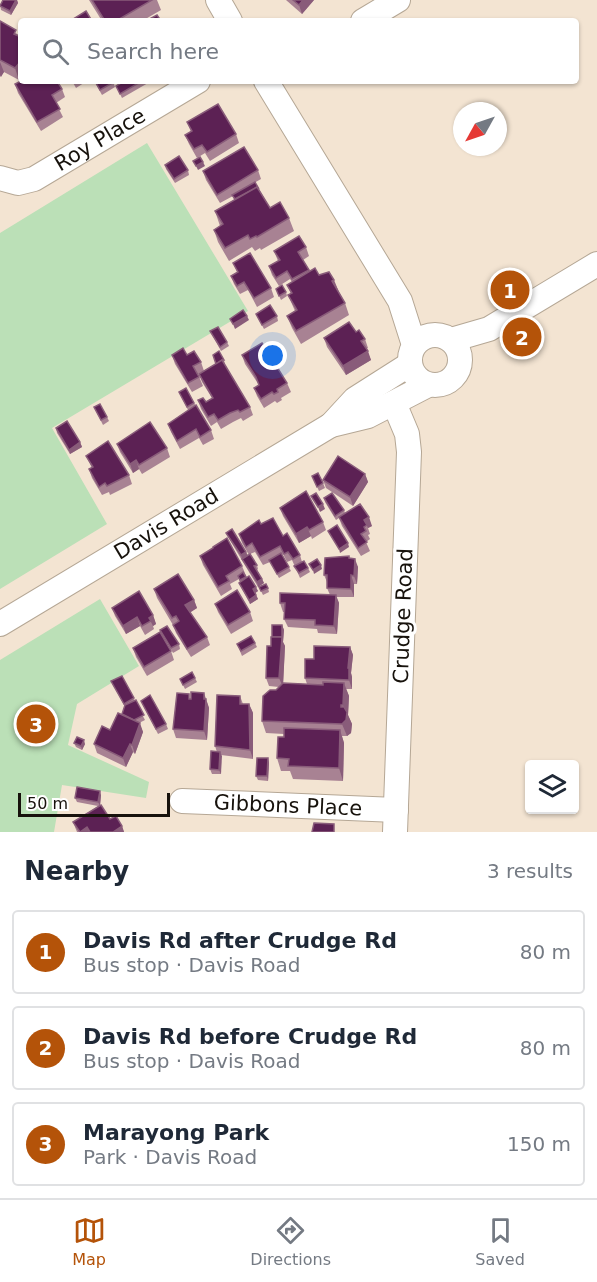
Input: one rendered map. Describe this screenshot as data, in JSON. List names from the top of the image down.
{
  "streets": {
    "street": [
      "Roy Place",
      "Davis Road",
      "Crudge Road",
      "Gibbons Place"
    ]
  },
  "crossings": [
    ["Davis Road", "Crudge Road"],
    ["Crudge Road", "Gibbons Place"]
  ],
  "scale_bar": "50 m",
  "north": "bottom left",
  "page": {
    "search": "Search here",
    "pins": ["1", "2", "3"],
    "scale": "50 m",
    "heading": ["Nearby", "3 results"],
    "list": [
      {
        "mark": "1",
        "name": "Davis Rd after Crudge Rd",
        "note": "Bus stop · Davis Road",
        "value": "80 m"
      },
      {
        "mark": "2",
        "name": "Davis Rd before Crudge Rd",
        "note": "Bus stop · Davis Road",
        "value": "80 m"
      },
      {
        "mark": "3",
        "name": "Marayong Park",
        "note": "Park · Davis Road",
        "value": "150 m"
      }
    ],
    "nav": ["Map", "Directions", "Saved"]
  }
}
